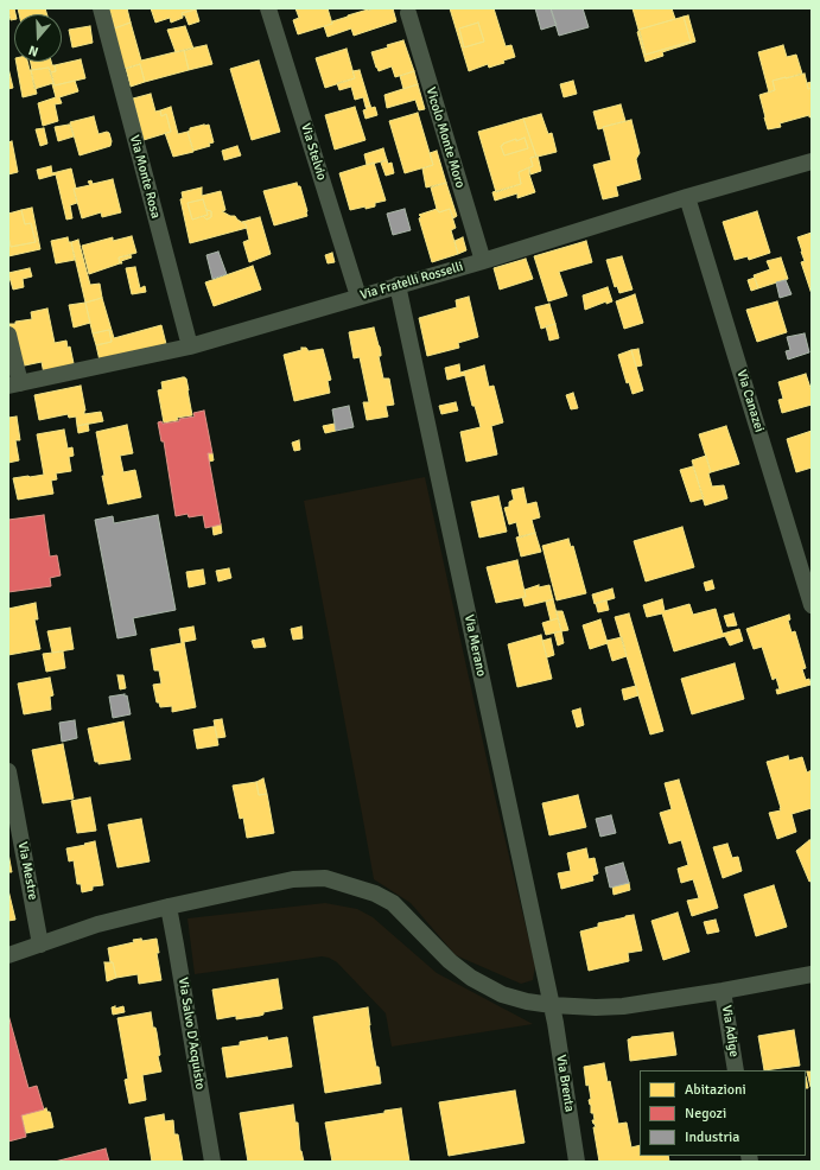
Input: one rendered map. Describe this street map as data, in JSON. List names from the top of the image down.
{
  "streets": {
    "street": [
      "Vicolo Monte Moro",
      "Via Stelvio",
      "Via Monte Rosa",
      "Via Fratelli Rosselli",
      "Via Canazei",
      "Via Merano",
      "Via Mestre",
      "Via Adige",
      "Via Salvo D'Acquisto",
      "Via Brenta"
    ]
  },
  "crossings": [
    ["Vicolo Monte Moro", "Via Fratelli Rosselli"],
    ["Via Stelvio", "Via Fratelli Rosselli"],
    ["Via Monte Rosa", "Via Fratelli Rosselli"],
    ["Via Fratelli Rosselli", "Via Canazei"],
    ["Via Fratelli Rosselli", "Via Merano"],
    ["Via Merano", "Via Brenta"]
  ],
  "legend": ["Abitazioni", "Negozi", "Industria"],
  "north": "bottom"
}
